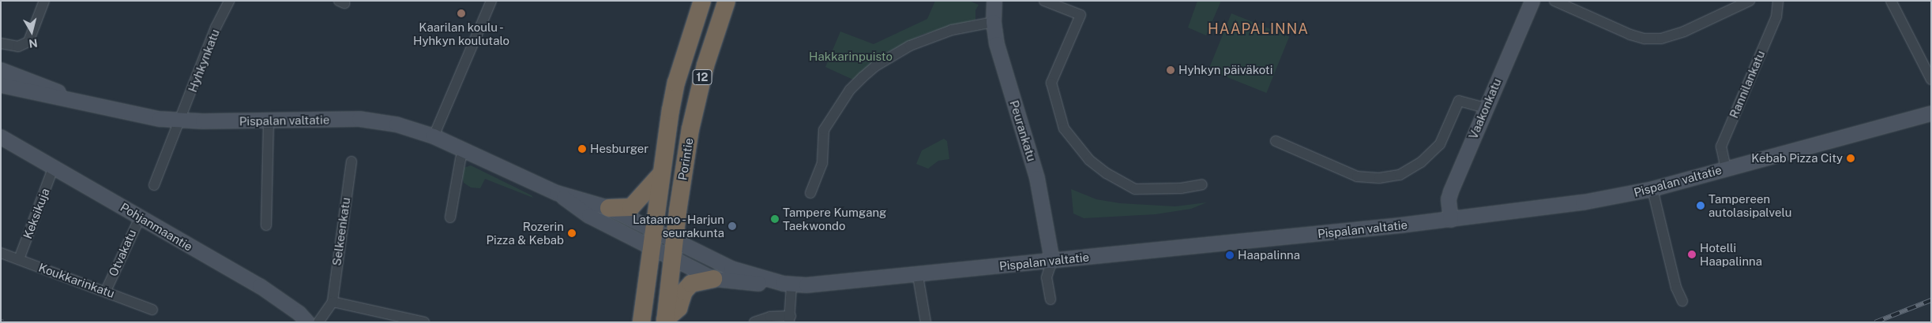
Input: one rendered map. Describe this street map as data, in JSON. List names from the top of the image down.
{
  "streets": {
    "highway": ["12", "Porintie"],
    "main road": [
      "Vaakonkatu",
      "Pispalan valtatie",
      "Peurankatu",
      "Pohjanmaantie"
    ],
    "street": [
      "Hyhkynkatu",
      "Rannilankatu",
      "Keksikuja",
      "Selkeenkatu",
      "Otvakatu",
      "Koukkarinkatu"
    ]
  },
  "crossings": [
    ["Hyhkynkatu", "Pispalan valtatie"],
    ["Rannilankatu", "Pispalan valtatie"],
    ["Vaakonkatu", "Pispalan valtatie"],
    ["Pispalan valtatie", "Peurankatu"],
    ["Pispalan valtatie", "Porintie"],
    ["Keksikuja", "Pohjanmaantie"],
    ["Keksikuja", "Koukkarinkatu"],
    ["Pohjanmaantie", "Otvakatu"],
    ["Otvakatu", "Koukkarinkatu"]
  ],
  "districts": ["HAAPALINNA"],
  "parks": ["Hakkarinpuisto"],
  "places": [
    "Kaarilan koulu - Hyhkyn koulutalo",
    "Hyhkyn päiväkoti",
    "Hesburger",
    "Kebab Pizza City",
    "Tampereen autolasipalvelu",
    "Tampere Kumgang Taekwondo",
    "Lataamo - Harjun seurakunta",
    "Rozerin Pizza & Kebab",
    "Hotelli Haapalinna",
    "Haapalinna"
  ],
  "north": "bottom"
}
